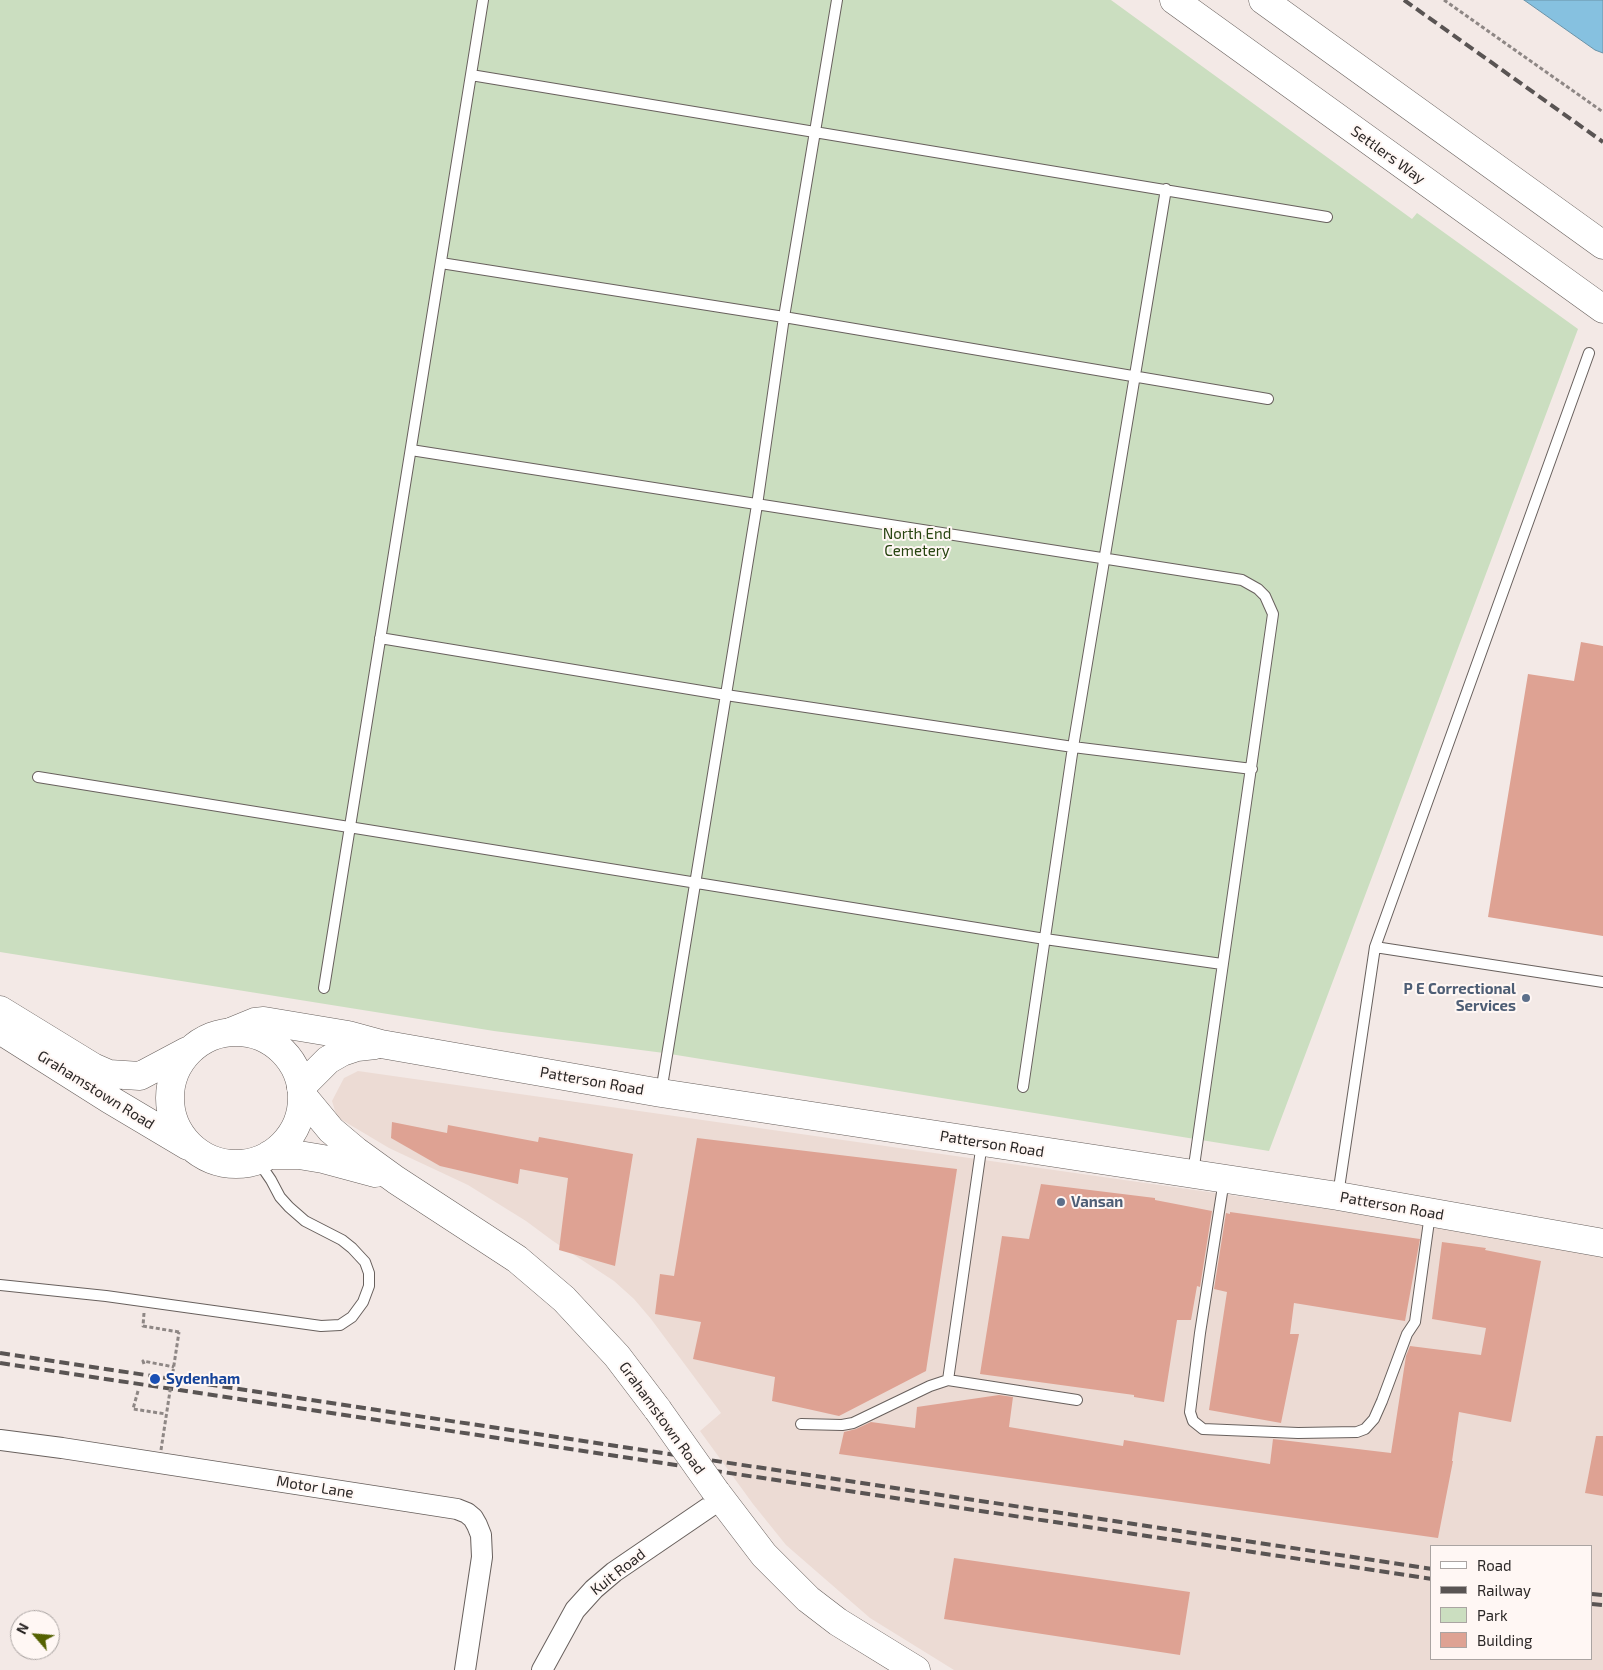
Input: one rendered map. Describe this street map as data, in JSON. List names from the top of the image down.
{
  "streets": {
    "main road": ["Settlers Way", "Patterson Road", "Grahamstown Road"],
    "street": ["Motor Lane", "Kuit Road"]
  },
  "crossings": [
    ["Patterson Road", "Grahamstown Road"],
    ["Grahamstown Road", "Kuit Road"]
  ],
  "parks": ["North End Cemetery"],
  "places": ["P E Correctional Services", "Vansan", "Sydenham"],
  "legend": [
    "Road",
    "Railway",
    "Park",
    "Building"
  ],
  "north": "top left"
}
